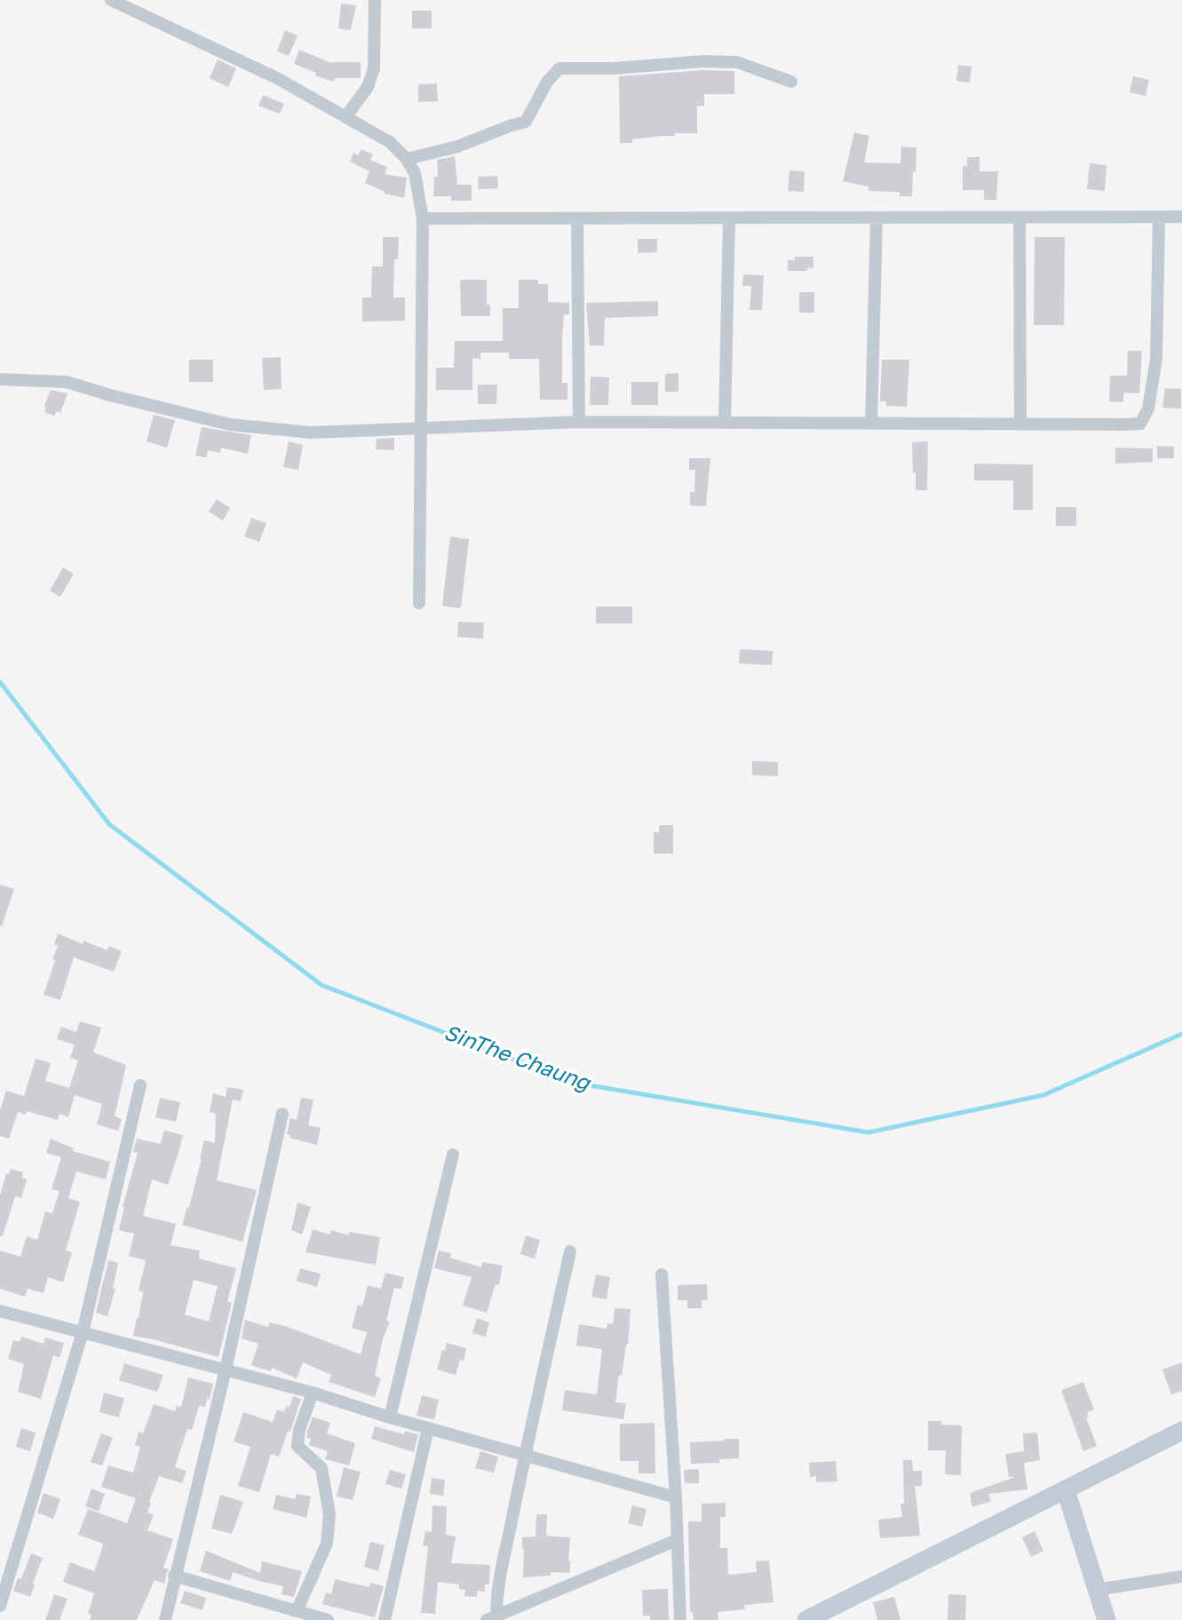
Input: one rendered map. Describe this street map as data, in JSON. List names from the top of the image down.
{
  "water": ["SinThe Chaung"]
}
